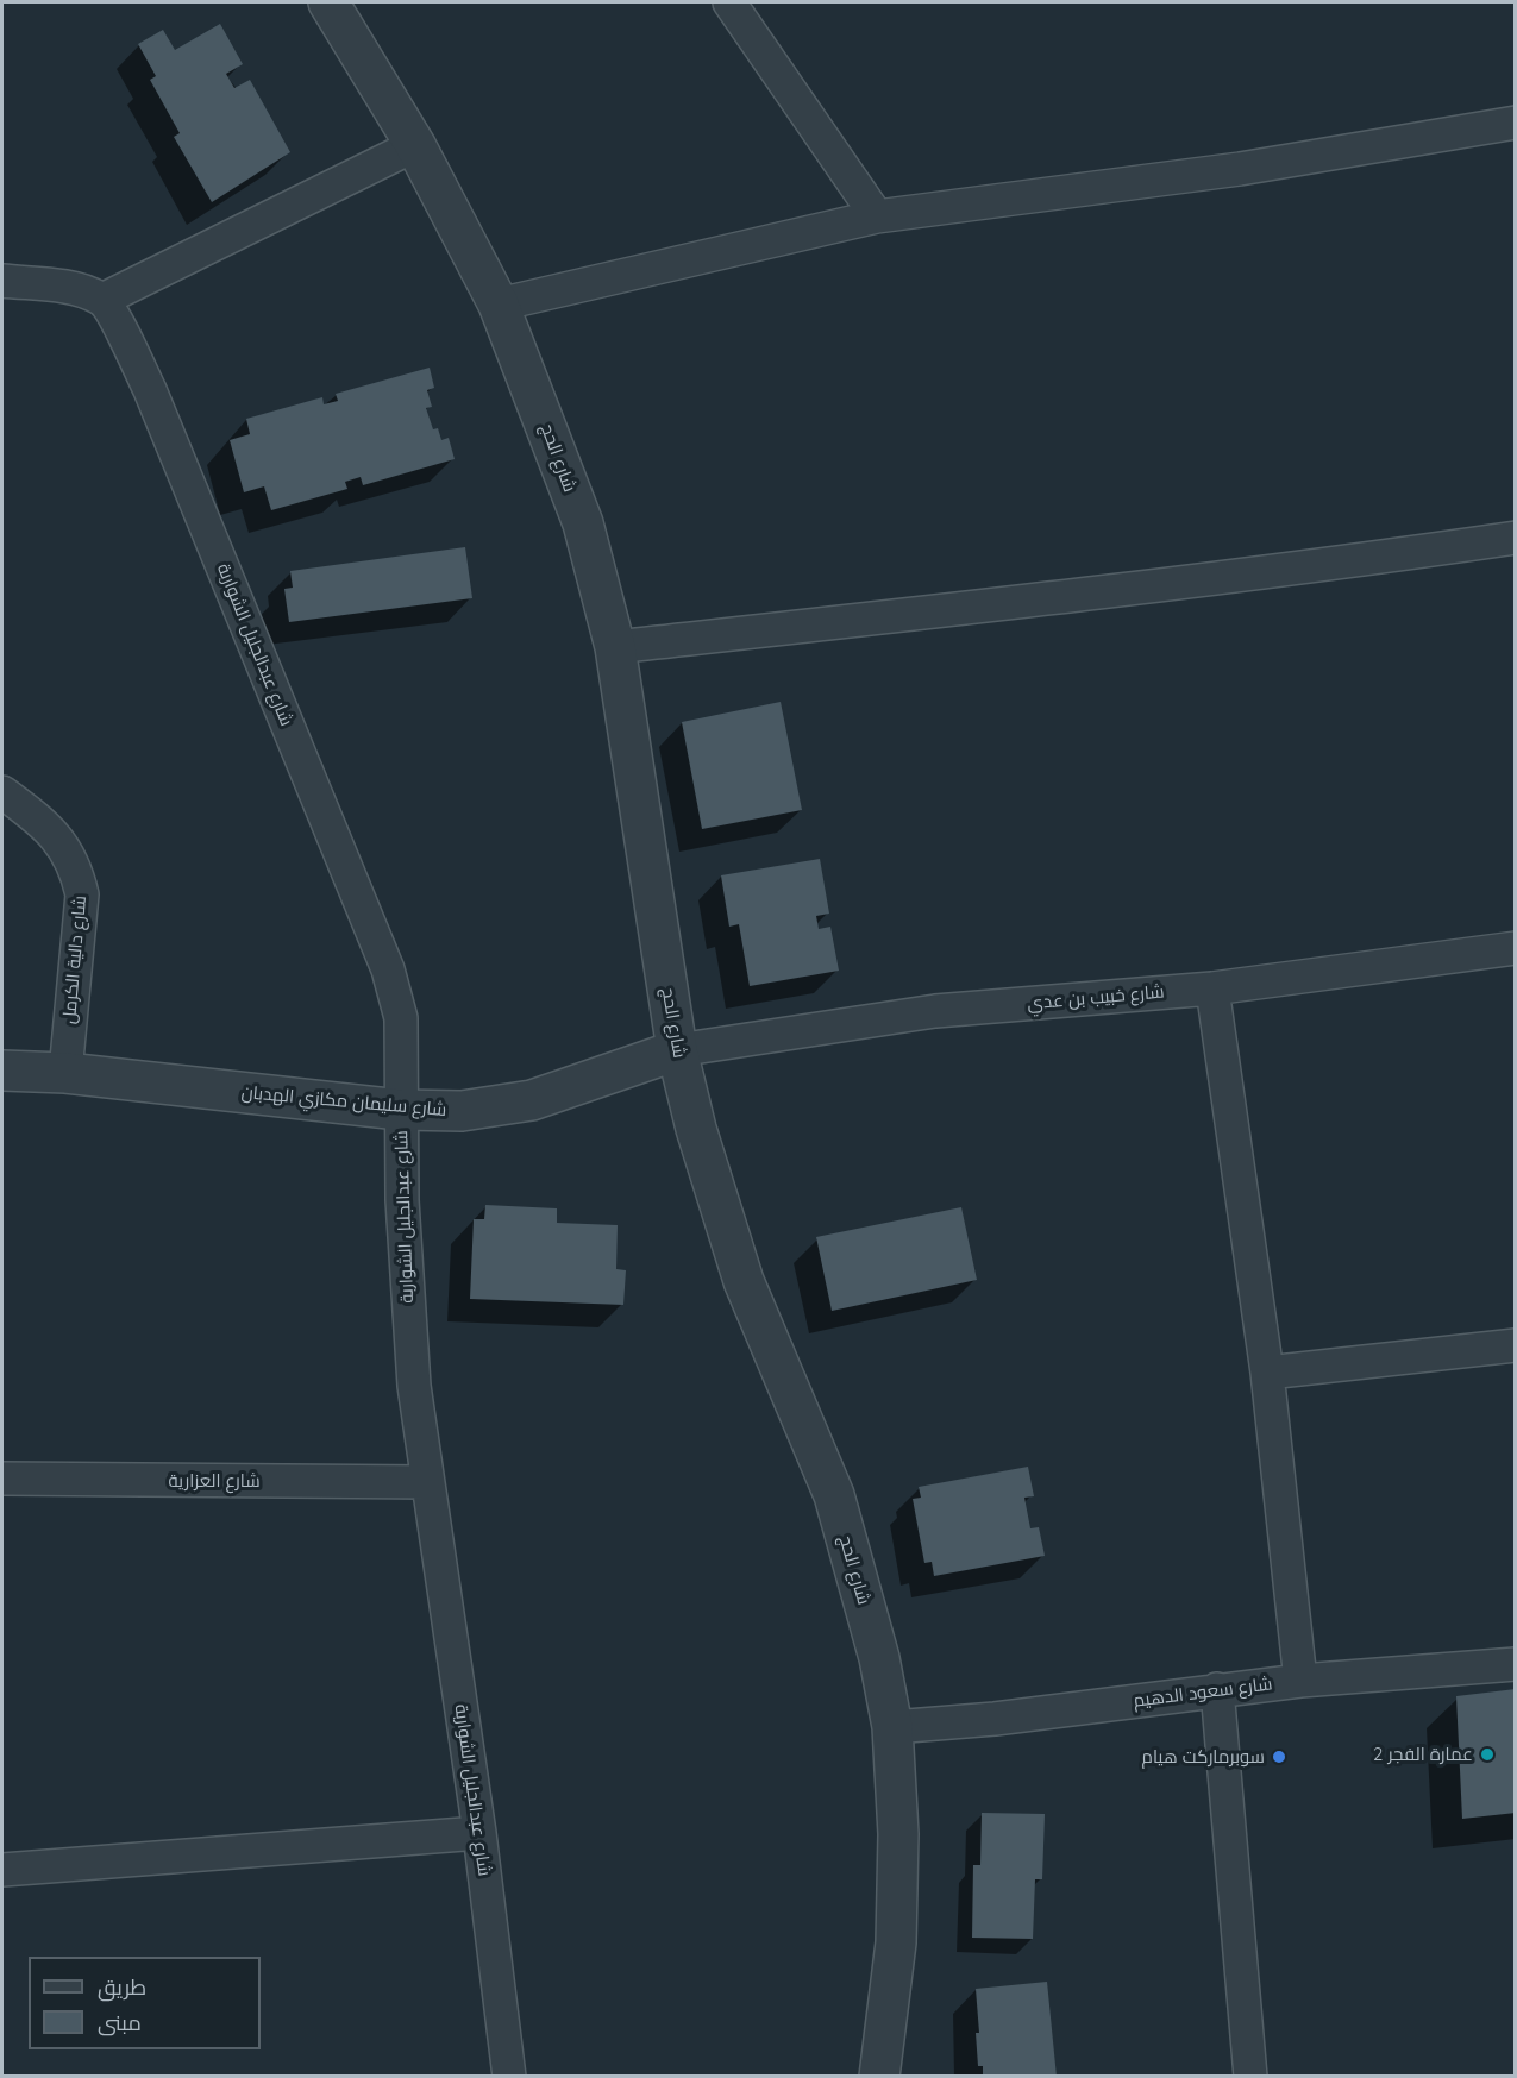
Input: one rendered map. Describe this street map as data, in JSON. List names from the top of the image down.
{
  "streets": {
    "street": [
      "شارع الحج",
      "شارع عبدالجليل الشواربة",
      "شارع دالية الكرمل",
      "شارع خبيب بن عدي",
      "شارع سليمان مكازي الهدبان",
      "شارع العزارية",
      "شارع سعود الدهيم"
    ]
  },
  "crossings": [
    ["شارع الحج", "شارع خبيب بن عدي"],
    ["شارع الحج", "شارع سليمان مكازي الهدبان"],
    ["شارع الحج", "شارع سعود الدهيم"],
    ["شارع عبدالجليل الشواربة", "شارع سليمان مكازي الهدبان"],
    ["شارع عبدالجليل الشواربة", "شارع العزارية"],
    ["شارع دالية الكرمل", "شارع سليمان مكازي الهدبان"],
    ["شارع خبيب بن عدي", "شارع سليمان مكازي الهدبان"]
  ],
  "places": ["عمارة الفجر 2", "سوبرماركت هيام"],
  "legend": ["طريق", "مبنى"]
}
